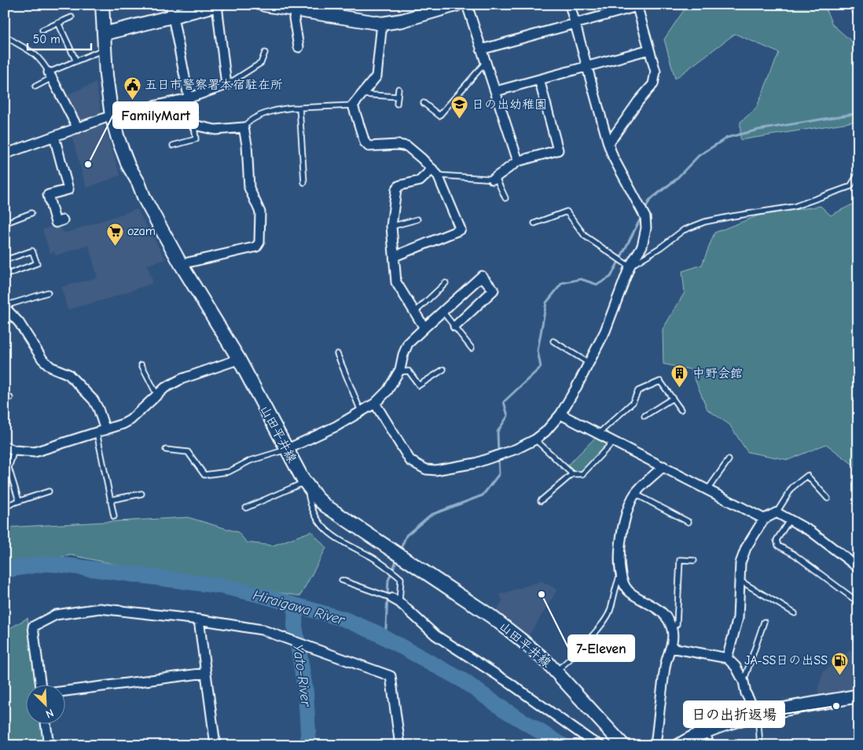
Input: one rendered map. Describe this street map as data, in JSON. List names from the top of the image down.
{
  "streets": {
    "main road": ["山田平井線"]
  },
  "water": ["Hiraigawa River", "Yato-River"],
  "places": {
    "public building": ["五日市警察署本宿駐在所"],
    "school or university": ["日の出幼稚園"],
    "other": ["FamilyMart", "7-Eleven", "日の出折返場"],
    "supermarket": ["ozam"],
    "building": ["中野会館"],
    "fuel station": ["JA-SS日の出SS"]
  },
  "scale_bar": "50 m",
  "north": "bottom right"
}
